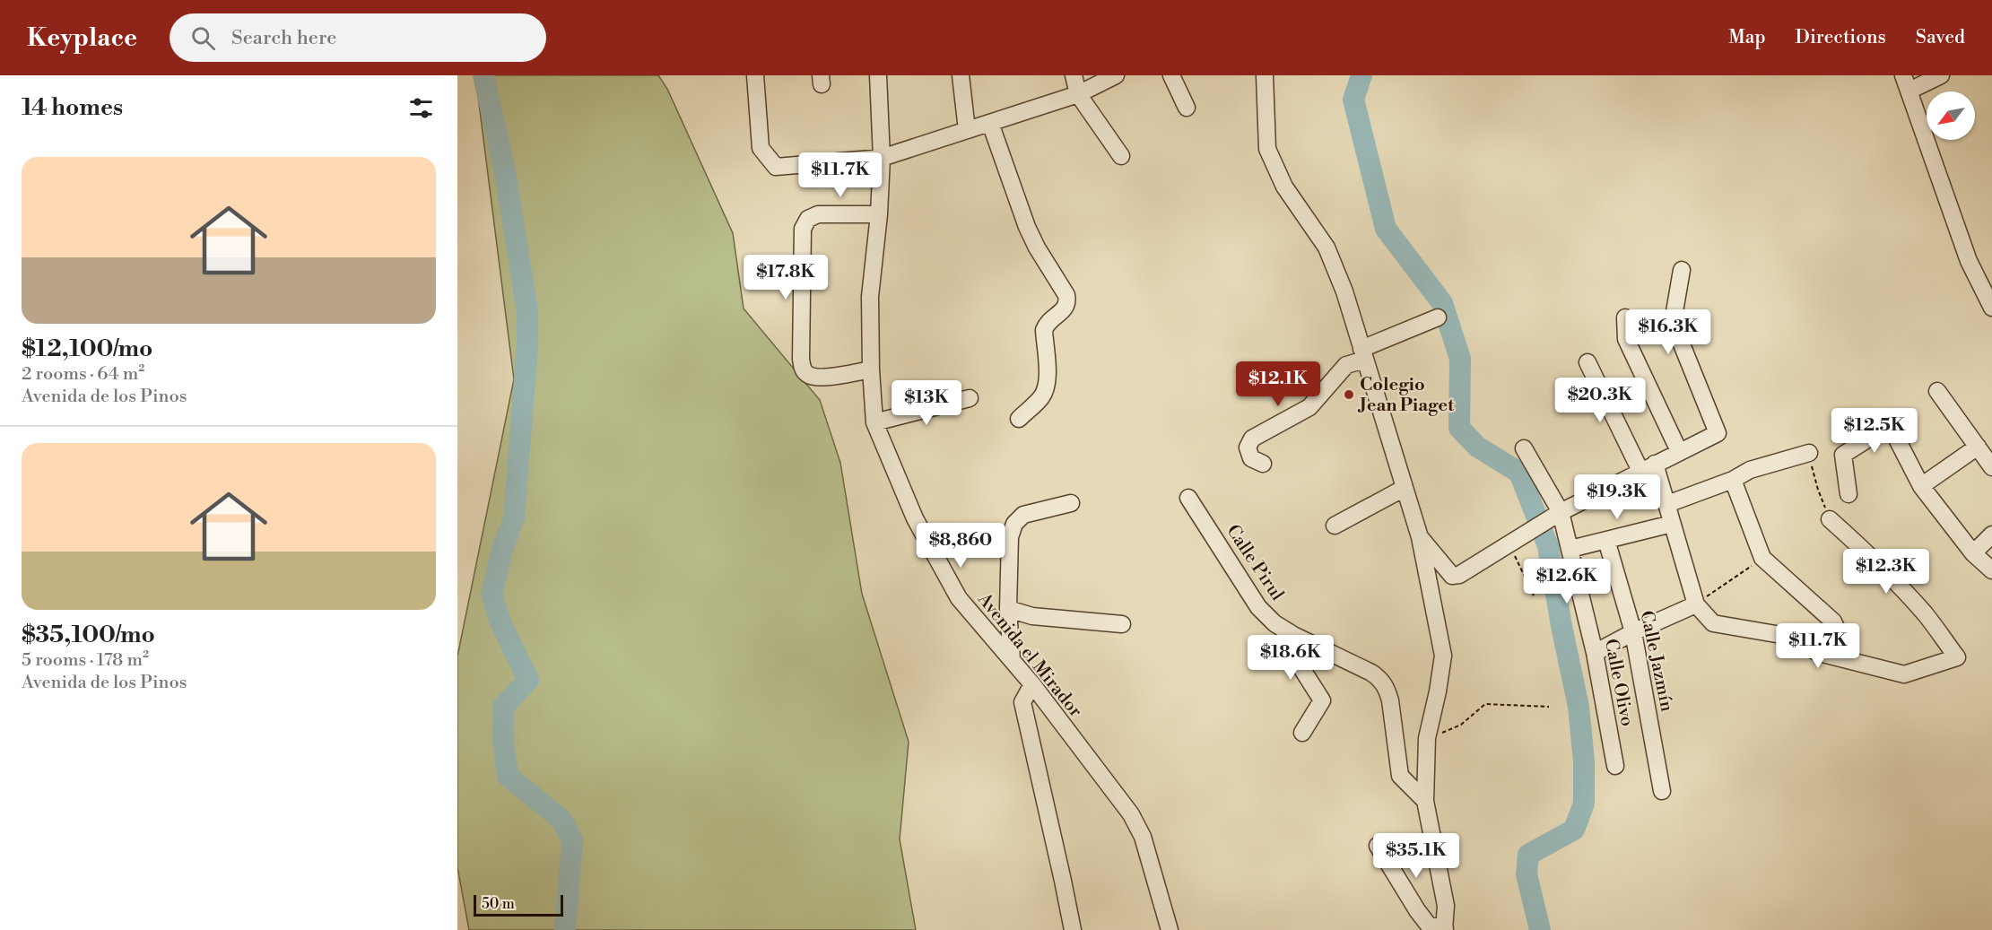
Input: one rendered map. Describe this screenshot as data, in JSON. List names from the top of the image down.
{
  "streets": {
    "street": [
      "Calle Pirul",
      "Avenida el Mirador",
      "Calle Jazmín",
      "Calle Olivo"
    ]
  },
  "places": ["Colegio Jean Piaget"],
  "scale_bar": "50 m",
  "north": "bottom left",
  "page": {
    "header": "Keyplace",
    "search": "Search here",
    "nav": ["Map", "Directions", "Saved"],
    "heading": "14 homes",
    "list": [
      {
        "name": "$12,100/mo",
        "note": "2 rooms · 64 m² · Avenida de los Pinos"
      },
      {
        "name": "$35,100/mo",
        "note": "5 rooms · 178 m² · Avenida de los Pinos"
      }
    ],
    "price": [
      "$11.7K",
      "$17.8K",
      "$16.3K",
      "$12.1K",
      "$20.3K",
      "$13K",
      "$12.5K",
      "$19.3K",
      "$8,860",
      "$12.3K",
      "$12.6K",
      "$11.7K",
      "$18.6K",
      "$35.1K"
    ],
    "scale": "50 m"
  }
}
